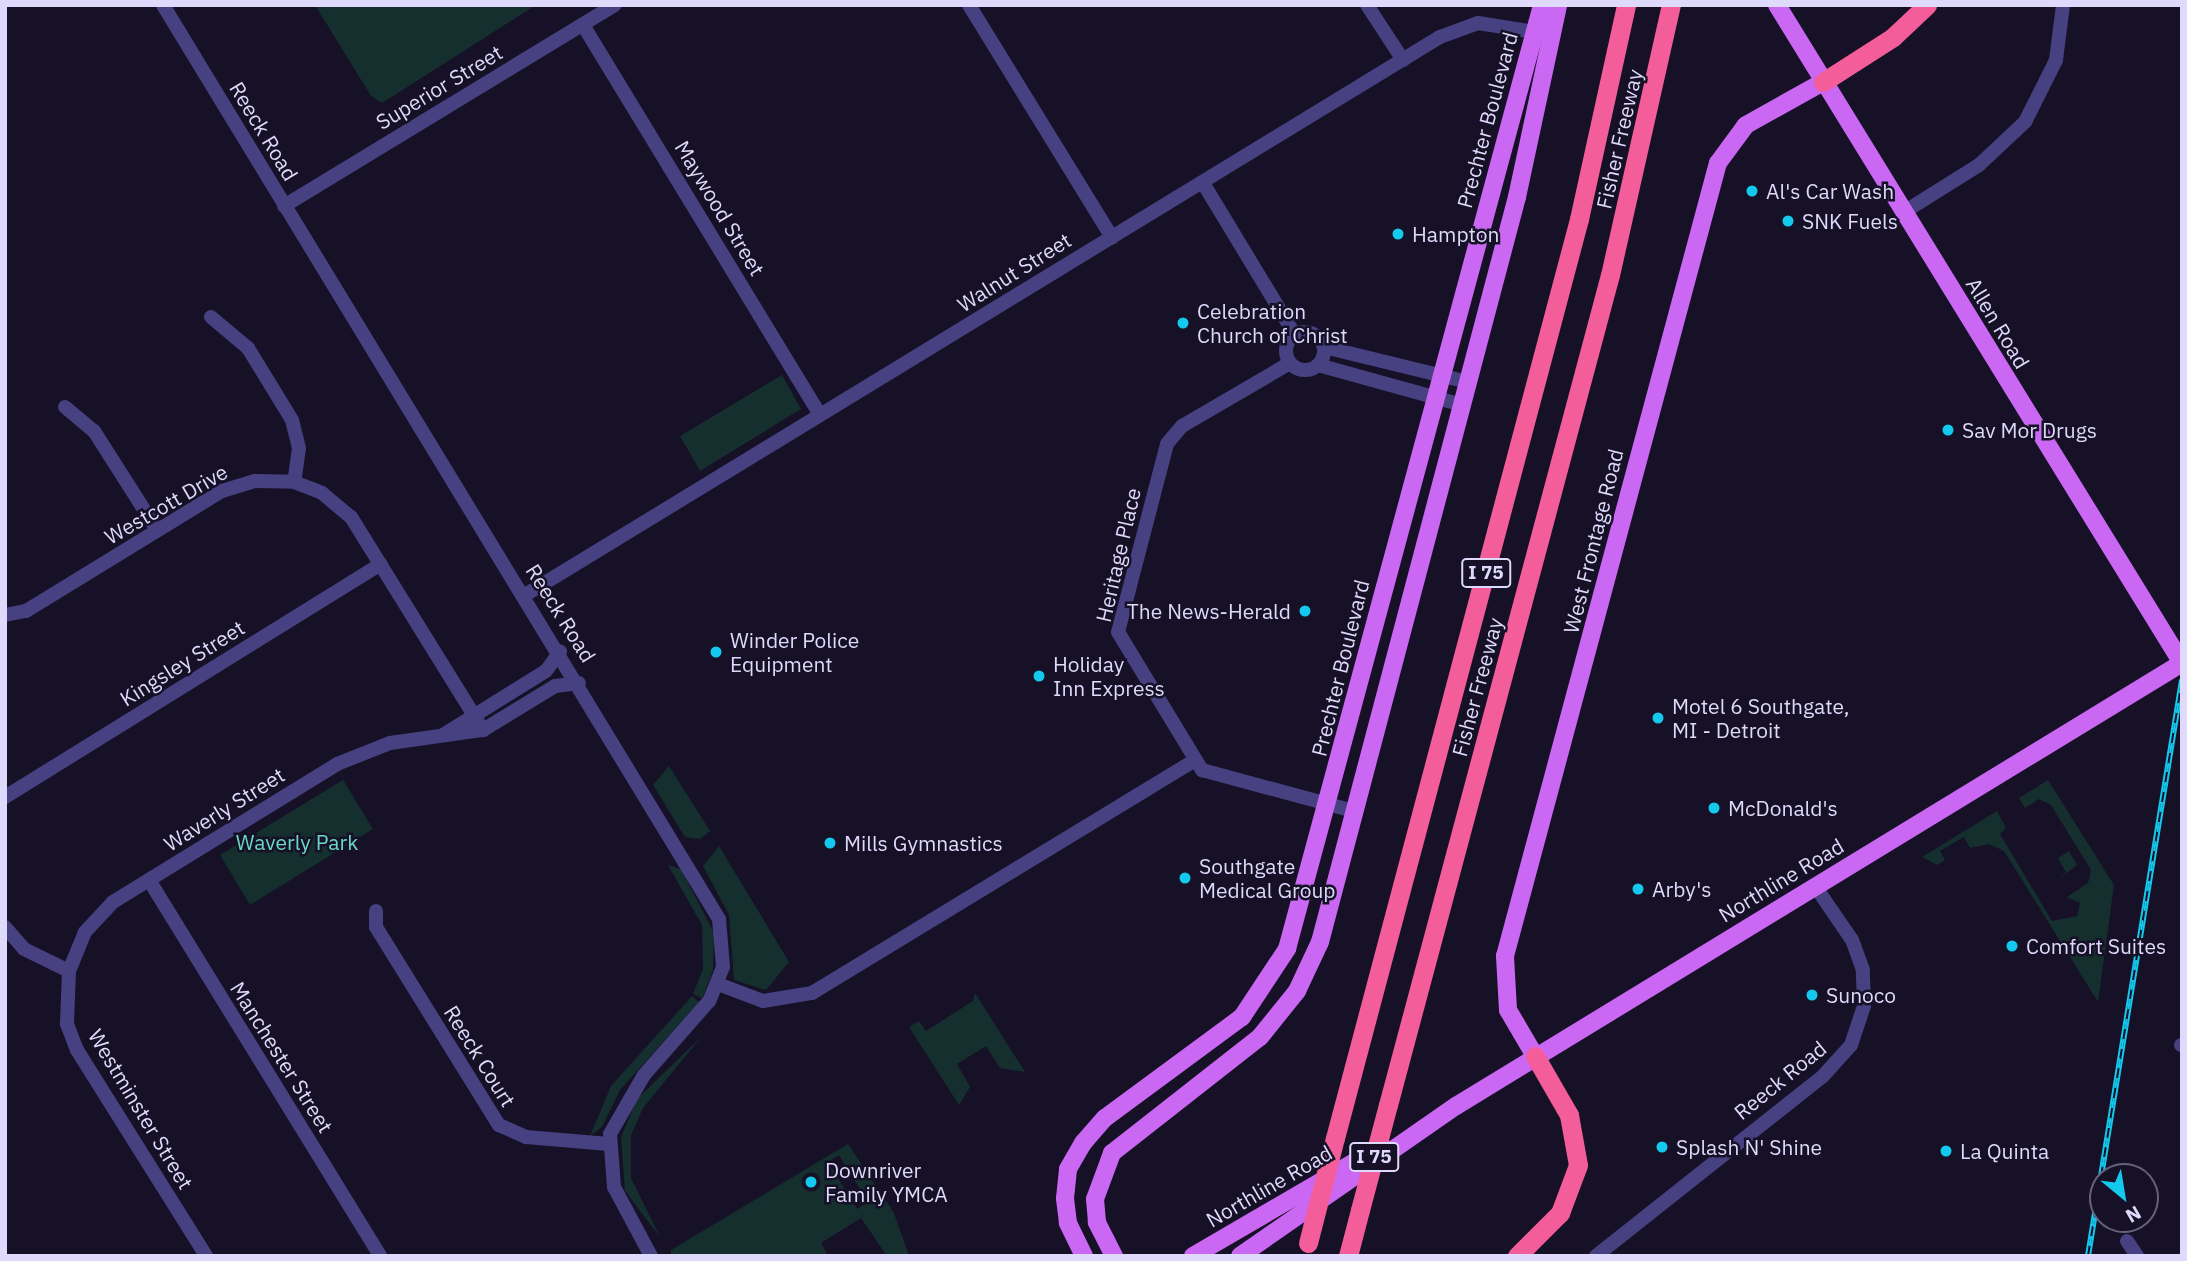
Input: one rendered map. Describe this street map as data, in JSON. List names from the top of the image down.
{
  "streets": {
    "highway": ["Fisher Freeway", "I 75"],
    "main road": [
      "Prechter Boulevard",
      "Allen Road",
      "West Frontage Road",
      "Northline Road"
    ],
    "street": [
      "Superior Street",
      "Reeck Road",
      "Maywood Street",
      "Walnut Street",
      "Westcott Drive",
      "Heritage Place",
      "Kingsley Street",
      "Waverly Street",
      "Reeck Court",
      "Manchester Street",
      "Westminster Street"
    ]
  },
  "crossings": [
    ["Superior Street", "Reeck Road"],
    ["Superior Street", "Maywood Street"],
    ["Prechter Boulevard", "Walnut Street"],
    ["Reeck Road", "Walnut Street"],
    ["Reeck Road", "Waverly Street"],
    ["Reeck Road", "Northline Road"],
    ["Reeck Road", "Reeck Court"],
    ["Maywood Street", "Walnut Street"],
    ["Allen Road", "West Frontage Road"],
    ["Allen Road", "Northline Road"],
    ["West Frontage Road", "Northline Road"],
    ["Waverly Street", "Manchester Street"],
    ["Waverly Street", "Westminster Street"]
  ],
  "parks": ["Waverly Park"],
  "places": [
    "Al's Car Wash",
    "SNK Fuels",
    "Hampton",
    "Celebration Church of Christ",
    "Sav Mor Drugs",
    "The News-Herald",
    "Winder Police Equipment",
    "Holiday Inn Express",
    "Motel 6 Southgate, MI - Detroit",
    "McDonald's",
    "Mills Gymnastics",
    "Southgate Medical Group",
    "Arby's",
    "Comfort Suites",
    "Sunoco",
    "Splash N' Shine",
    "La Quinta",
    "Downriver Family YMCA"
  ],
  "north": "bottom right"
}
